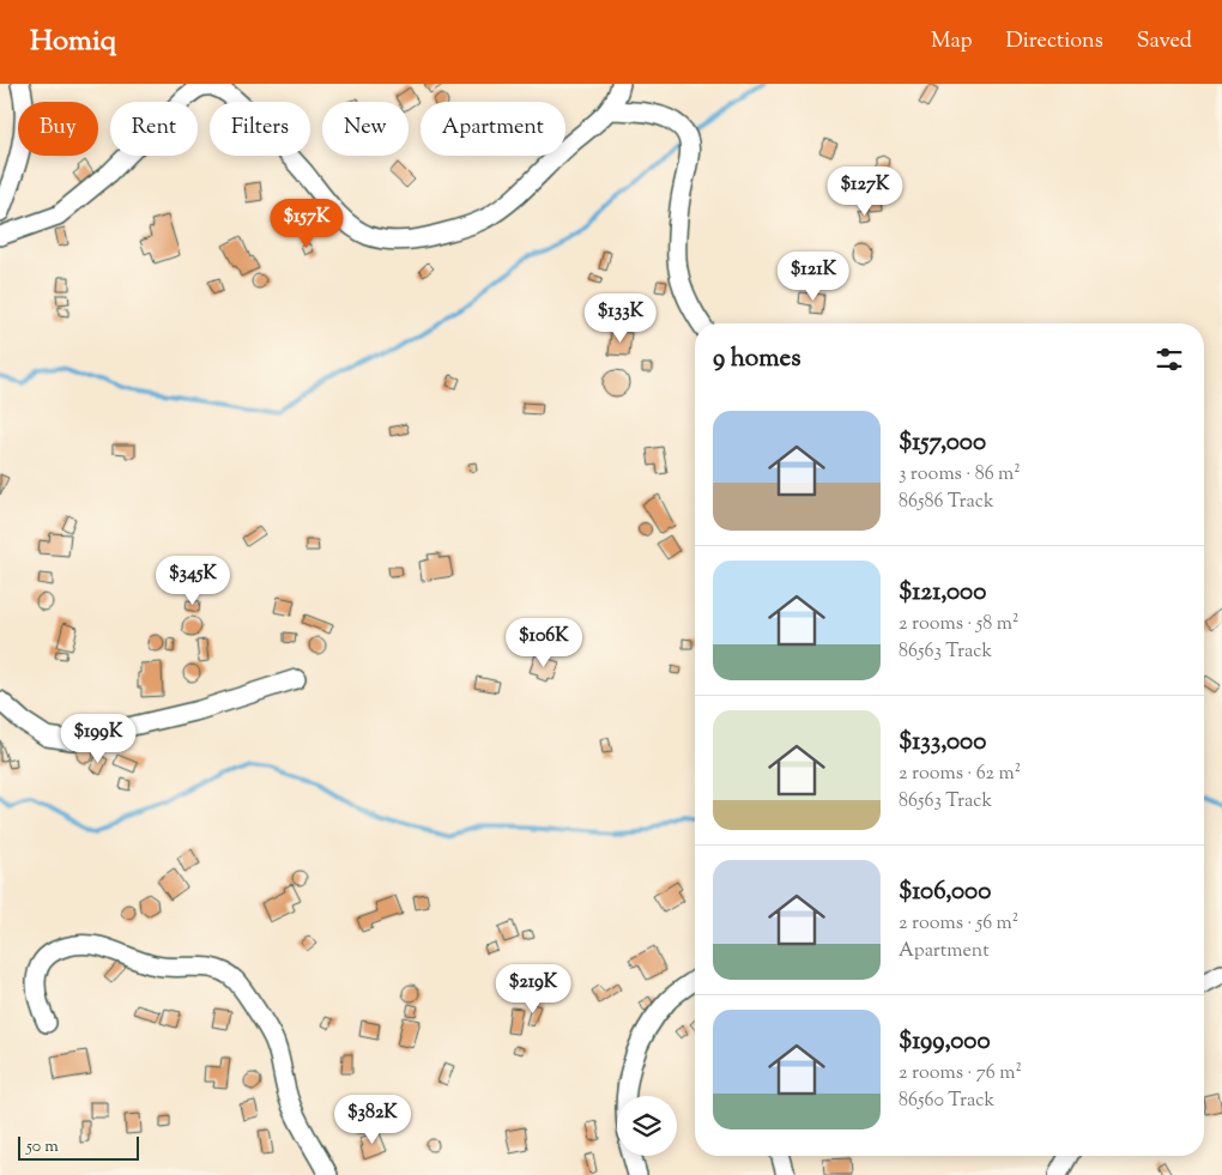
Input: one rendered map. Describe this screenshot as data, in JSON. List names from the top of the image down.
{
  "scale_bar": "50 m",
  "page": {
    "header": "Homiq",
    "nav": ["Map", "Directions", "Saved"],
    "chip": [
      "Buy",
      "Rent",
      "Filters",
      "New",
      "Apartment"
    ],
    "price": [
      "$127K",
      "$157K",
      "$121K",
      "$133K",
      "$345K",
      "$106K",
      "$199K",
      "$219K",
      "$382K"
    ],
    "heading": "9 homes",
    "list": [
      {
        "name": "$157,000",
        "note": "3 rooms · 86 m² · 86586 Track"
      },
      {
        "name": "$121,000",
        "note": "2 rooms · 58 m² · 86563 Track"
      },
      {
        "name": "$133,000",
        "note": "2 rooms · 62 m² · 86563 Track"
      },
      {
        "name": "$106,000",
        "note": "2 rooms · 56 m² · Apartment"
      },
      {
        "name": "$199,000",
        "note": "2 rooms · 76 m² · 86560 Track"
      }
    ],
    "scale": "50 m"
  }
}
